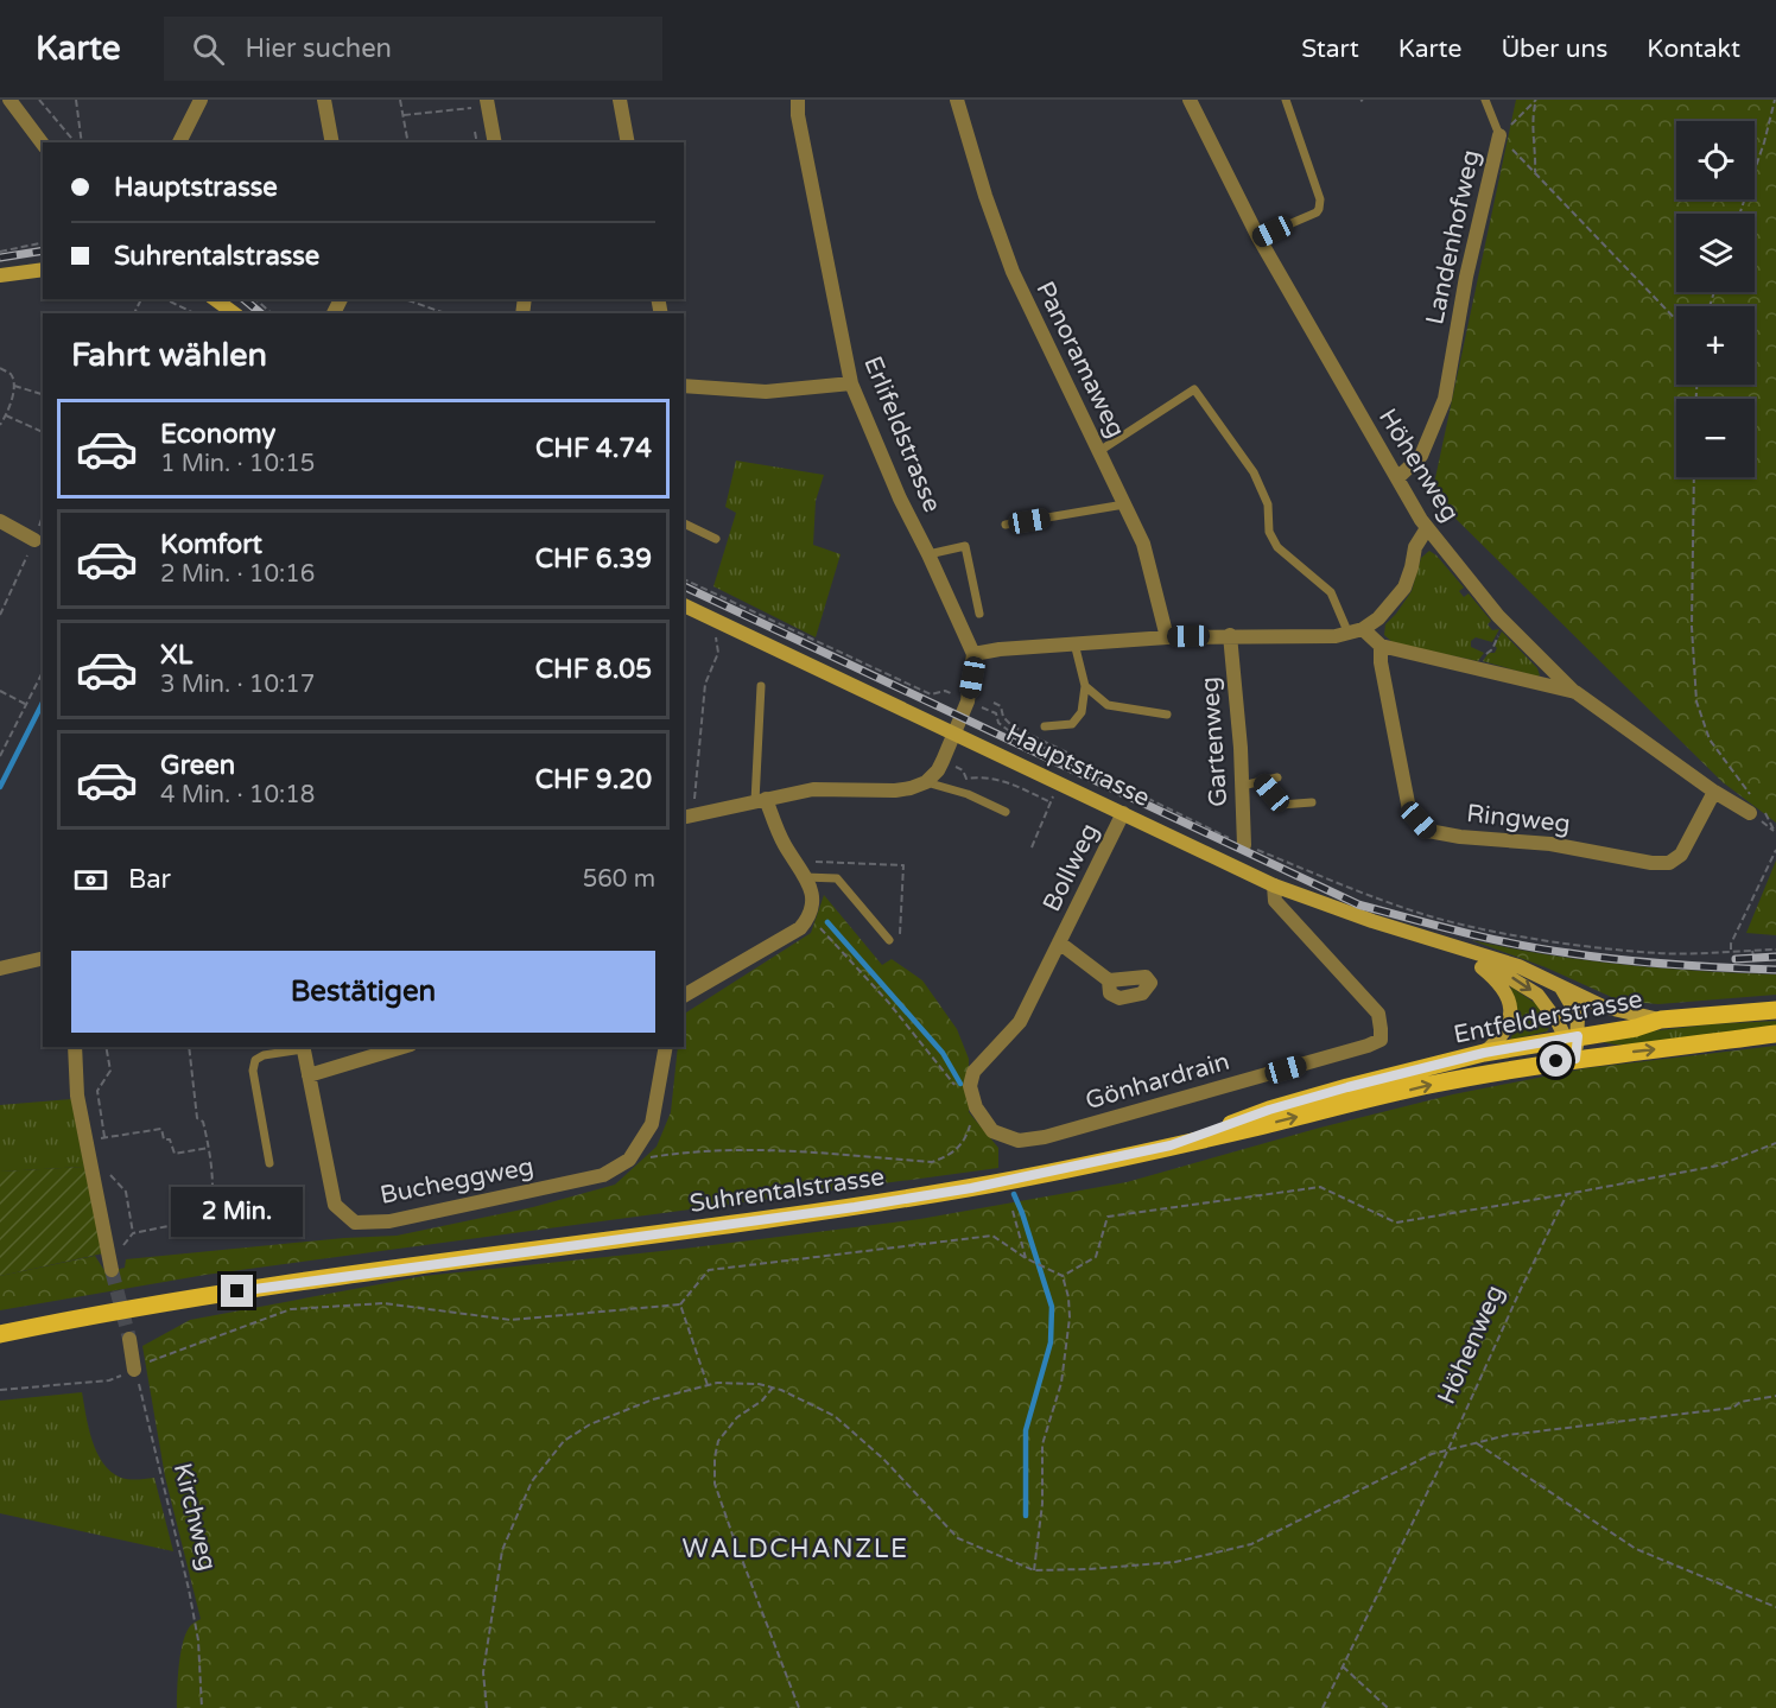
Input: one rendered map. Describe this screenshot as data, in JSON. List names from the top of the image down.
{
  "streets": {
    "main road": ["Hauptstrasse", "Entfelderstrasse", "Suhrentalstrasse"],
    "street": [
      "Landenhofweg",
      "Panoramaweg",
      "Erlifeldstrasse",
      "Höhenweg",
      "Gartenweg",
      "Ringweg",
      "Bollweg",
      "Gönhardrain",
      "Bucheggweg"
    ],
    "path": ["Kirchweg"]
  },
  "crossings": [
    ["Landenhofweg", "Höhenweg"],
    ["Hauptstrasse", "Bollweg"],
    ["Hauptstrasse", "Gönhardrain"],
    ["Bollweg", "Gönhardrain"],
    ["Entfelderstrasse", "Suhrentalstrasse"]
  ],
  "districts": ["WALDCHANZLE"],
  "page": {
    "header": "Karte",
    "search": "Hier suchen",
    "nav": [
      "Start",
      "Karte",
      "Über uns",
      "Kontakt"
    ],
    "map_buttons": ["+", "−"],
    "banner": ["Hauptstrasse", "Suhrentalstrasse"],
    "heading": "Fahrt wählen",
    "list": [
      {
        "name": "Economy",
        "note": "1 Min. · 10:15",
        "value": "CHF 4.74"
      },
      {
        "name": "Komfort",
        "note": "2 Min. · 10:16",
        "value": "CHF 6.39"
      },
      {
        "name": "XL",
        "note": "3 Min. · 10:17",
        "value": "CHF 8.05"
      },
      {
        "name": "Green",
        "note": "4 Min. · 10:18",
        "value": "CHF 9.20"
      }
    ],
    "pay": ["Bar", "560 m"],
    "buttons": "Bestätigen",
    "bubble": "2 Min."
  }
}
